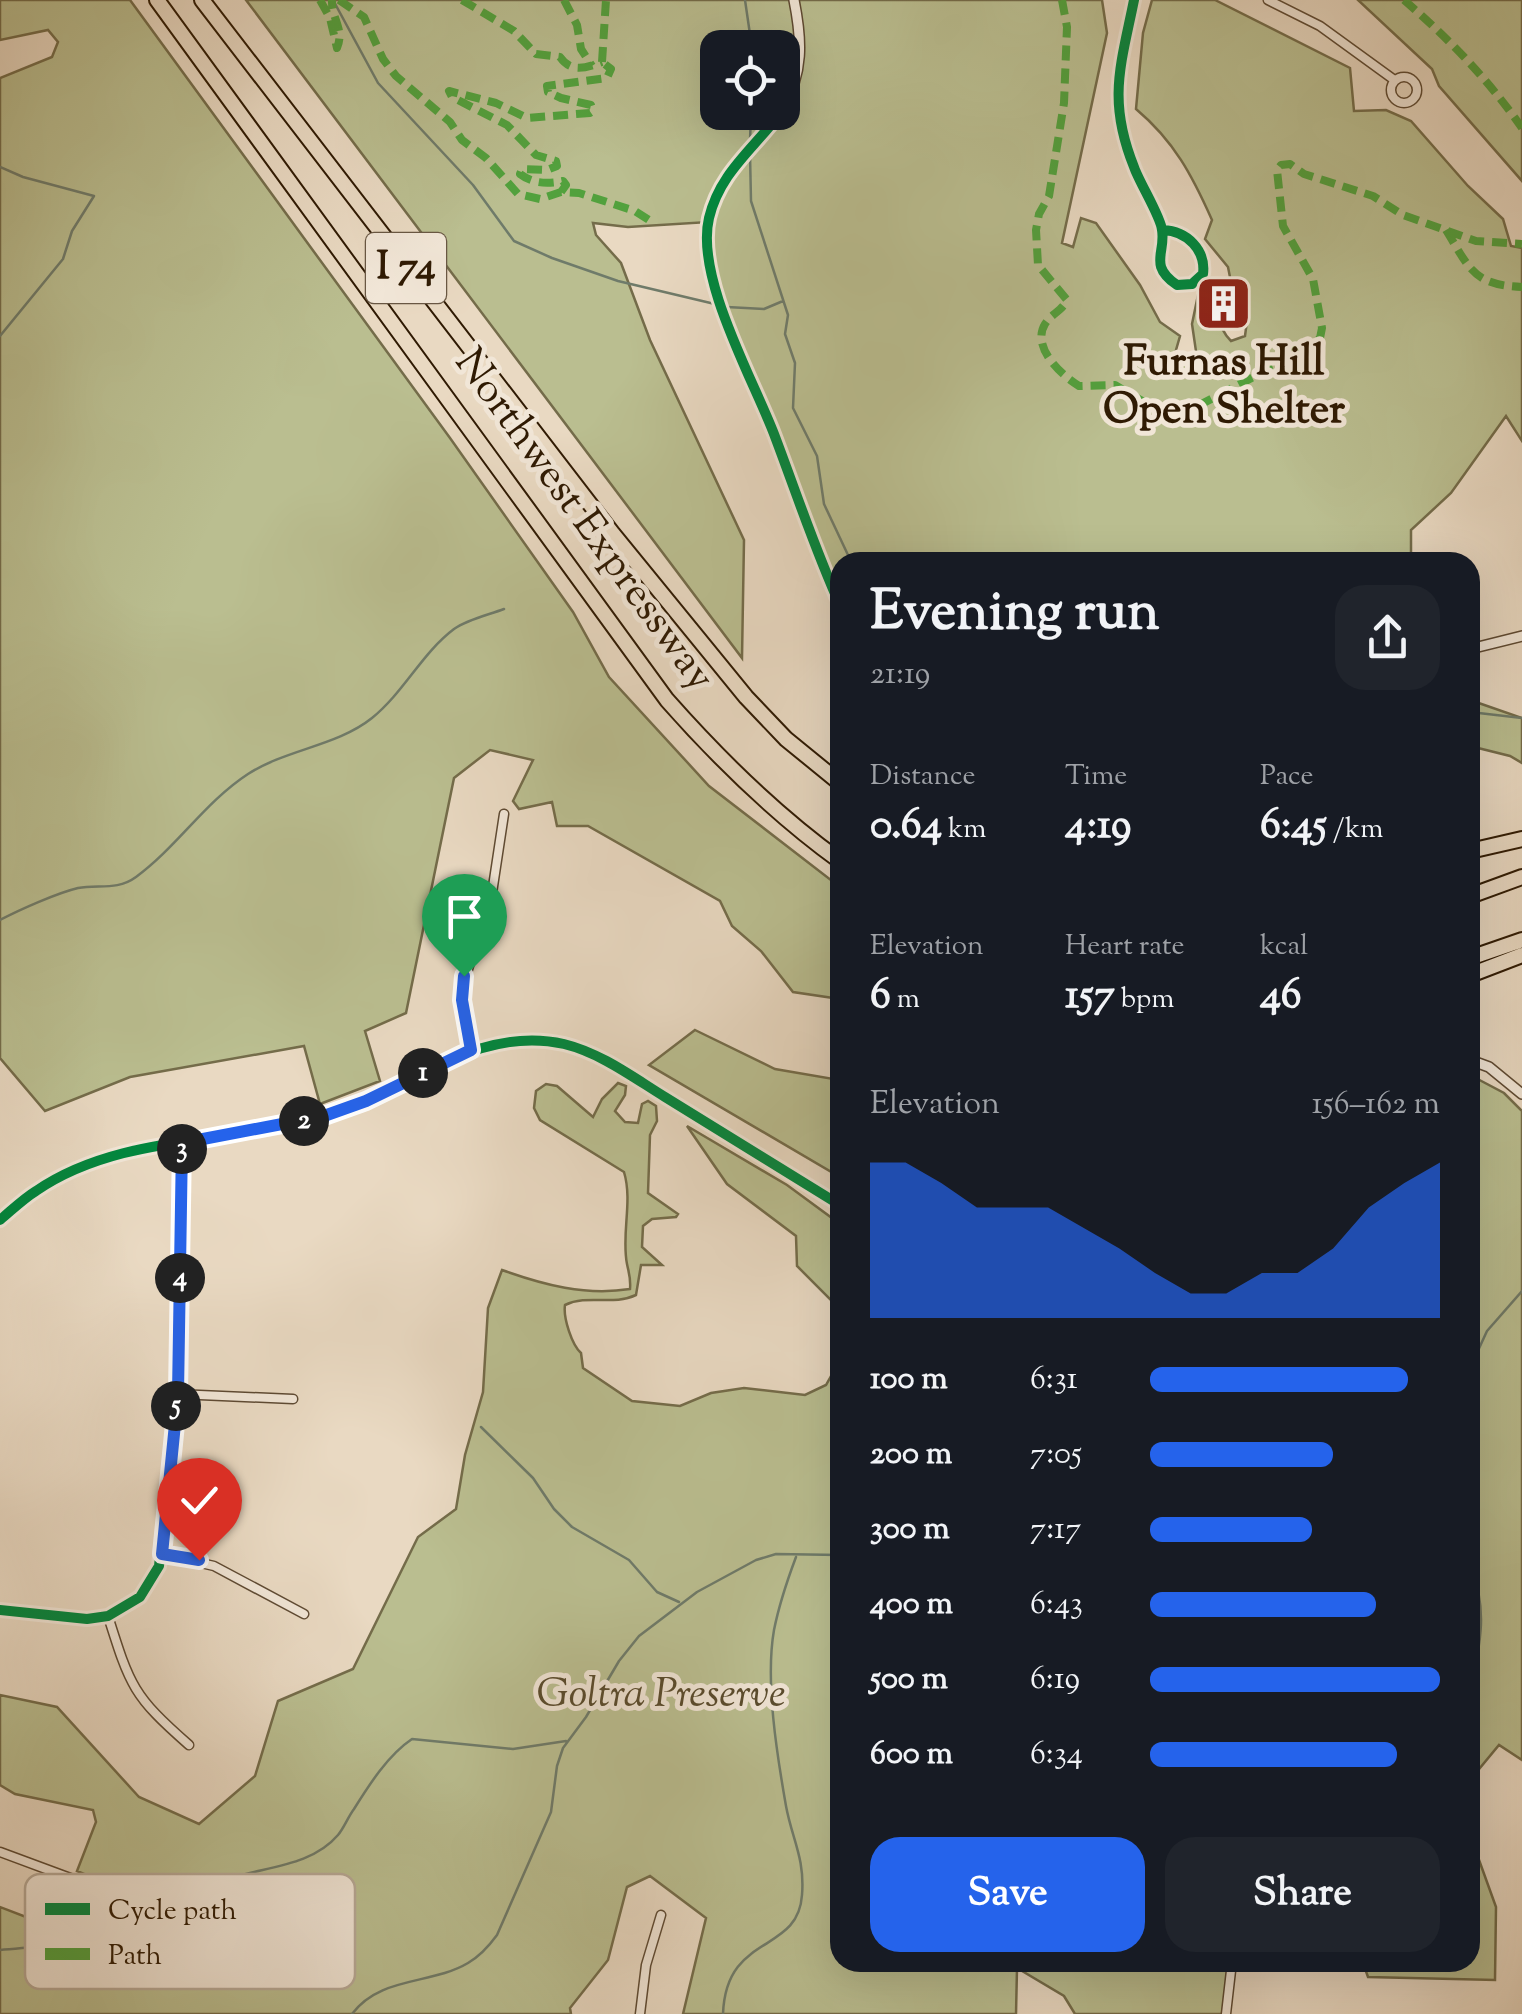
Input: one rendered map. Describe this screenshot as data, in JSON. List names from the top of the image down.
{
  "streets": {
    "highway": ["I 74", "Northwest Expressway"]
  },
  "parks": ["Goltra Preserve"],
  "places": {
    "building": ["Furnas Hill Open Shelter"]
  },
  "legend": ["Cycle path", "Path"],
  "page": {
    "heading": ["Evening run", "21:19"],
    "stats": [
      ["Distance", "0.64 km"],
      ["Time", "4:19"],
      ["Pace", "6:45 /km"],
      ["Elevation", "6 m"],
      ["Heart rate", "157 bpm"],
      ["kcal", "46"]
    ],
    "pins": [
      "1",
      "2",
      "3",
      "4",
      "5"
    ],
    "chart": ["Elevation", "156–162 m"],
    "list": [
      {
        "name": "100 m",
        "note": "6:31"
      },
      {
        "name": "200 m",
        "note": "7:05"
      },
      {
        "name": "300 m",
        "note": "7:17"
      },
      {
        "name": "400 m",
        "note": "6:43"
      },
      {
        "name": "500 m",
        "note": "6:19"
      },
      {
        "name": "600 m",
        "note": "6:34"
      }
    ],
    "buttons": ["Save", "Share"]
  }
}
